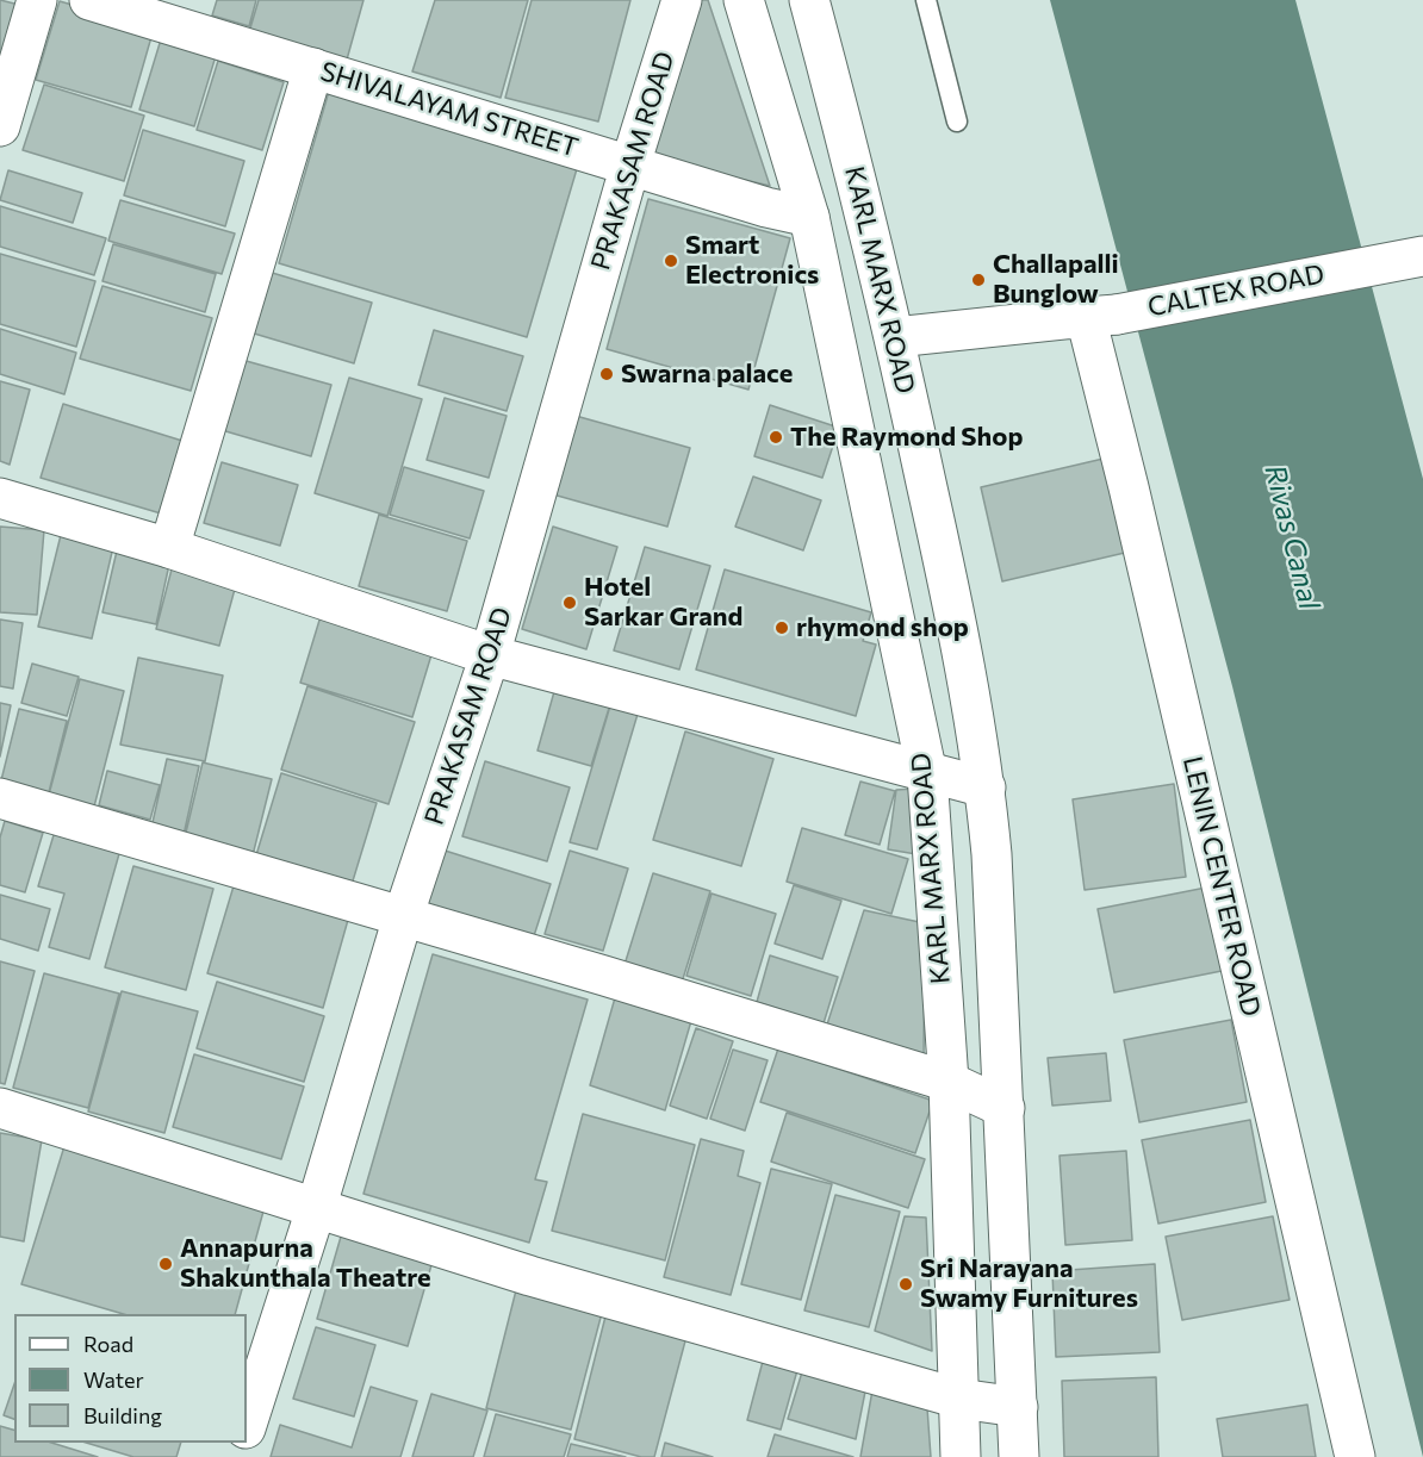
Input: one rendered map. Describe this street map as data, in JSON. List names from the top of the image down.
{
  "streets": {
    "street": [
      "SHIVALAYAM STREET",
      "PRAKASAM ROAD",
      "KARL MARX ROAD",
      "CALTEX ROAD",
      "LENIN CENTER ROAD"
    ]
  },
  "crossings": [
    ["SHIVALAYAM STREET", "PRAKASAM ROAD"],
    ["SHIVALAYAM STREET", "KARL MARX ROAD"],
    ["KARL MARX ROAD", "CALTEX ROAD"],
    ["CALTEX ROAD", "LENIN CENTER ROAD"]
  ],
  "water": ["Rivas Canal"],
  "places": [
    "Smart Electronics",
    "Challapalli Bunglow",
    "Swarna palace",
    "The Raymond Shop",
    "Hotel Sarkar Grand",
    "rhymond shop",
    "Annapurna Shakunthala Theatre",
    "Sri Narayana Swamy Furnitures"
  ],
  "legend": ["Road", "Water", "Building"]
}
